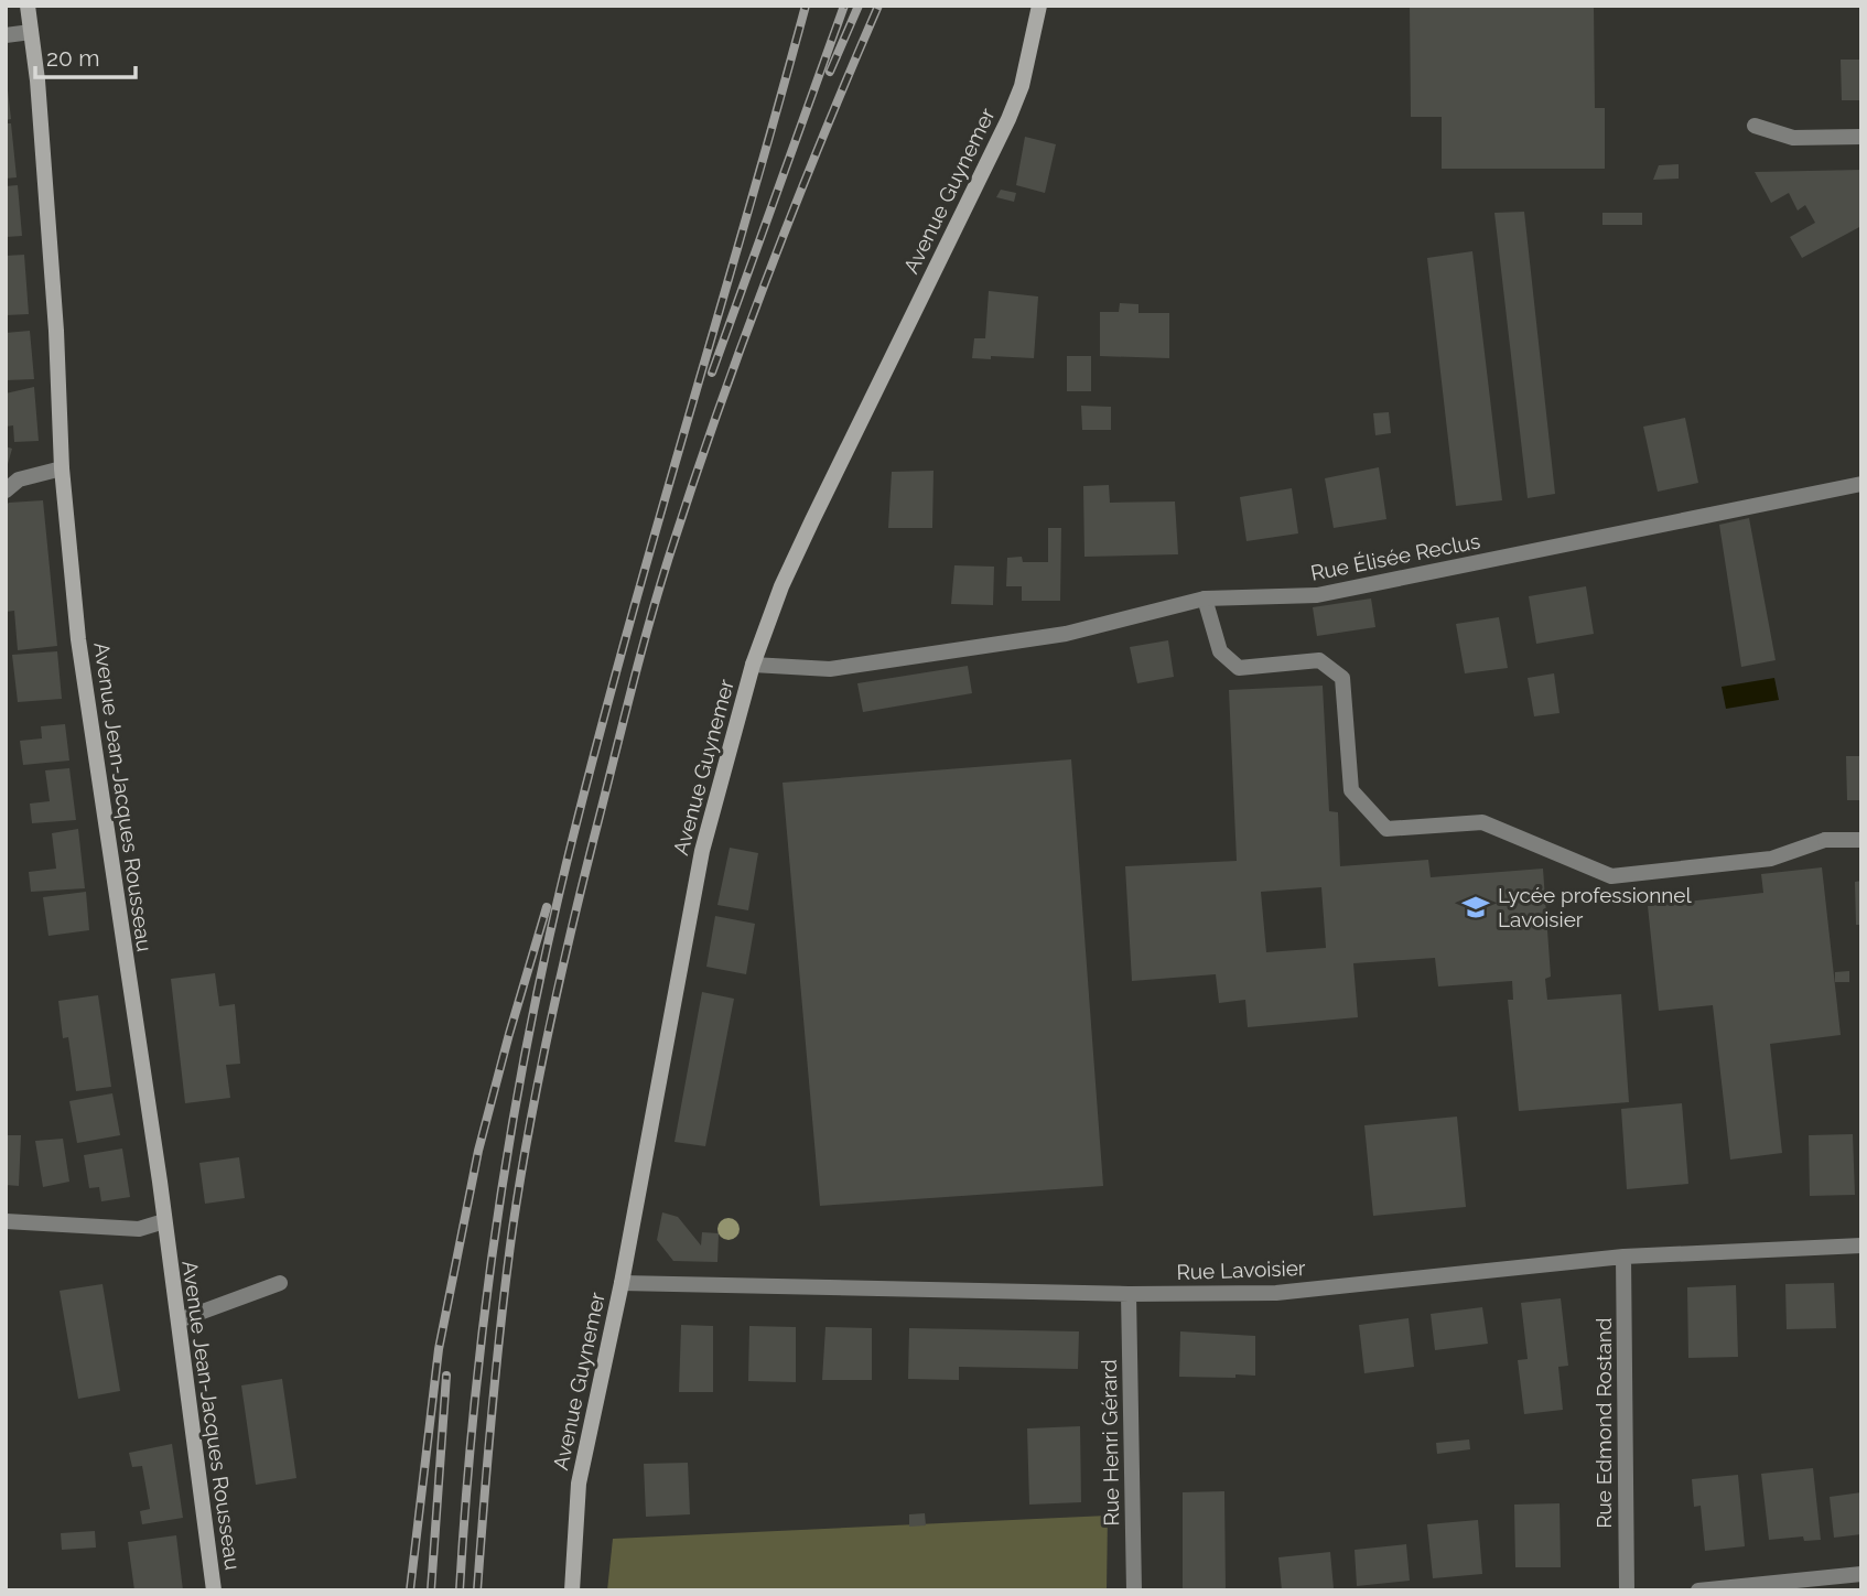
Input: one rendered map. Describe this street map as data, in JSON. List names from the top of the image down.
{
  "streets": {
    "main road": ["Avenue Guynemer", "Avenue Jean-Jacques Rousseau"],
    "street": [
      "Rue Élisée Reclus",
      "Rue Lavoisier",
      "Rue Edmond Rostand",
      "Rue Henri Gérard"
    ]
  },
  "crossings": [
    ["Avenue Guynemer", "Rue Élisée Reclus"],
    ["Avenue Guynemer", "Rue Lavoisier"],
    ["Rue Lavoisier", "Rue Edmond Rostand"],
    ["Rue Lavoisier", "Rue Henri Gérard"]
  ],
  "places": {
    "school or university": ["Lycée professionnel Lavoisier"]
  },
  "scale_bar": "20 m"
}
